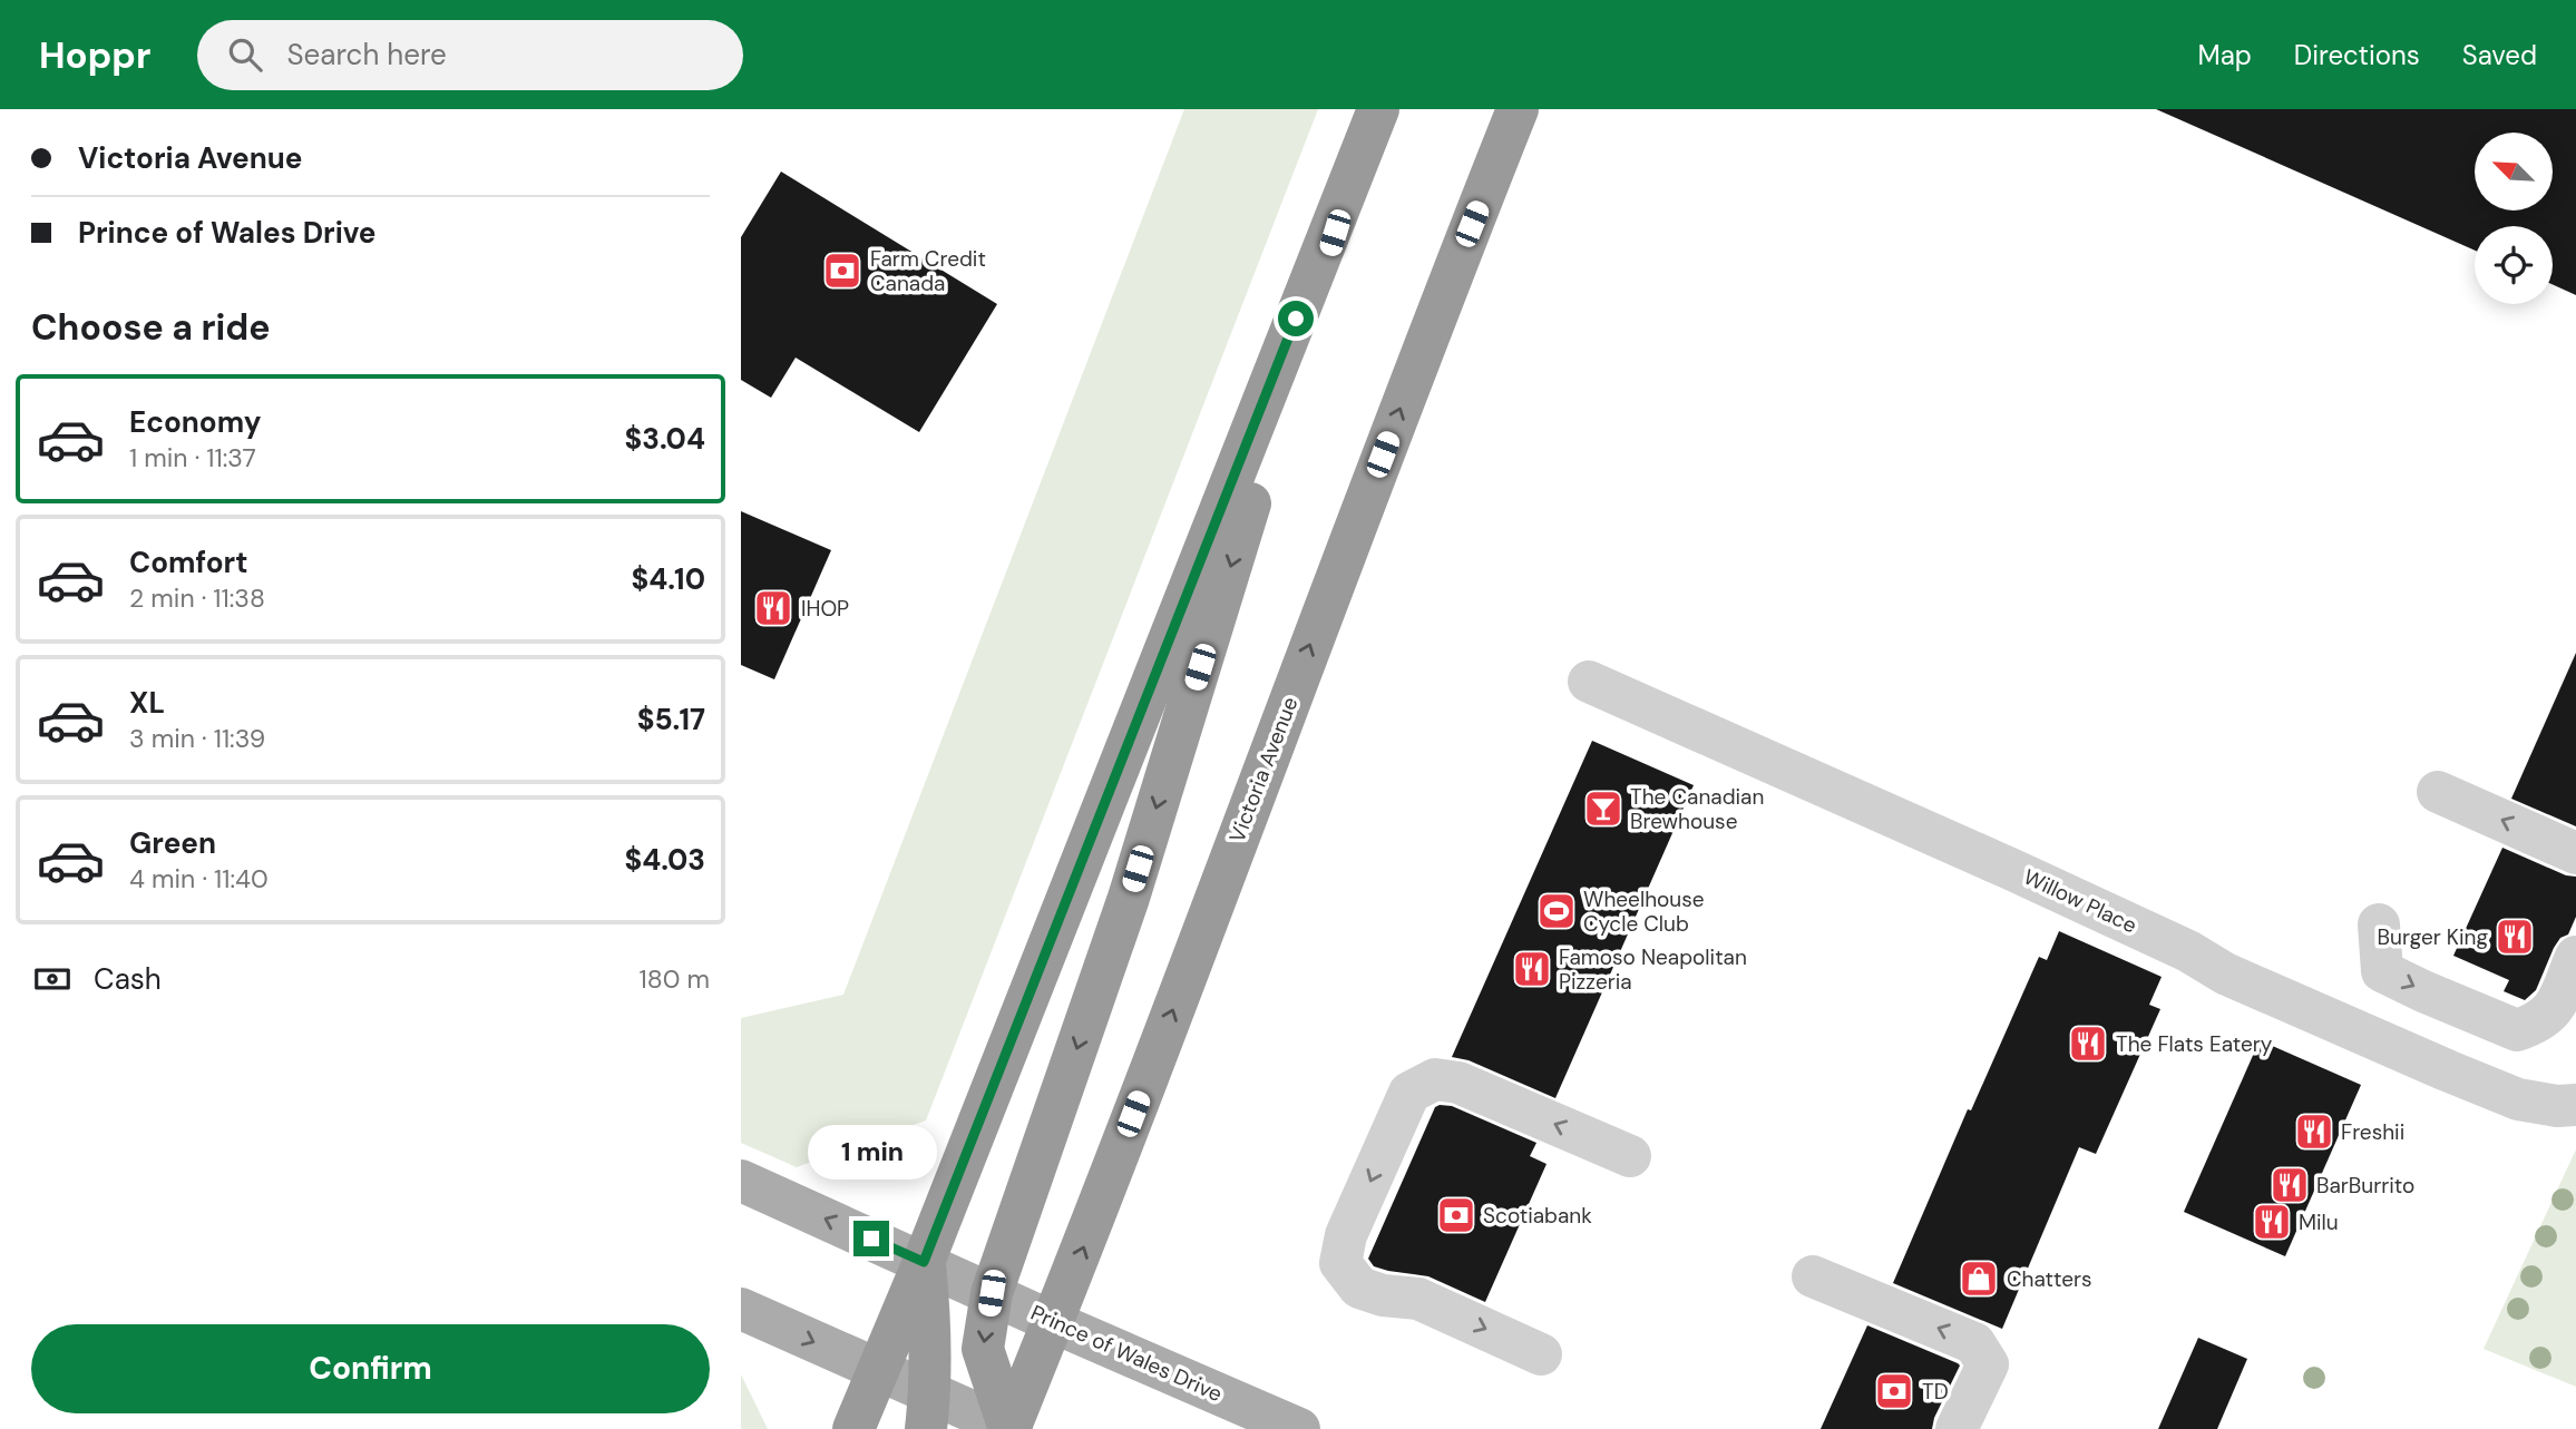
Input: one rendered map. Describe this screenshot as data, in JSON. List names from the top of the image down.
{
  "streets": {
    "highway": ["Victoria Avenue"],
    "main road": ["Prince of Wales Drive"],
    "street": ["Willow Place"]
  },
  "crossings": [
    ["Victoria Avenue", "Prince of Wales Drive"]
  ],
  "places": {
    "bank": ["Farm Credit Canada", "Scotiabank", "TD"],
    "restaurant": [
      "IHOP",
      "Burger King",
      "Famoso Neapolitan Pizzeria",
      "The Flats Eatery",
      "Freshii",
      "BarBurrito",
      "Milu"
    ],
    "bar": ["The Canadian Brewhouse"],
    "sports": ["Wheelhouse Cycle Club"],
    "shop": ["Chatters"]
  },
  "north": "top left",
  "page": {
    "header": "Hoppr",
    "search": "Search here",
    "nav": ["Map", "Directions", "Saved"],
    "banner": ["Victoria Avenue", "Prince of Wales Drive"],
    "heading": "Choose a ride",
    "list": [
      {
        "name": "Economy",
        "note": "1 min · 11:37",
        "value": "$3.04"
      },
      {
        "name": "Comfort",
        "note": "2 min · 11:38",
        "value": "$4.10"
      },
      {
        "name": "XL",
        "note": "3 min · 11:39",
        "value": "$5.17"
      },
      {
        "name": "Green",
        "note": "4 min · 11:40",
        "value": "$4.03"
      }
    ],
    "pay": ["Cash", "180 m"],
    "bubble": "1 min",
    "buttons": "Confirm"
  }
}
